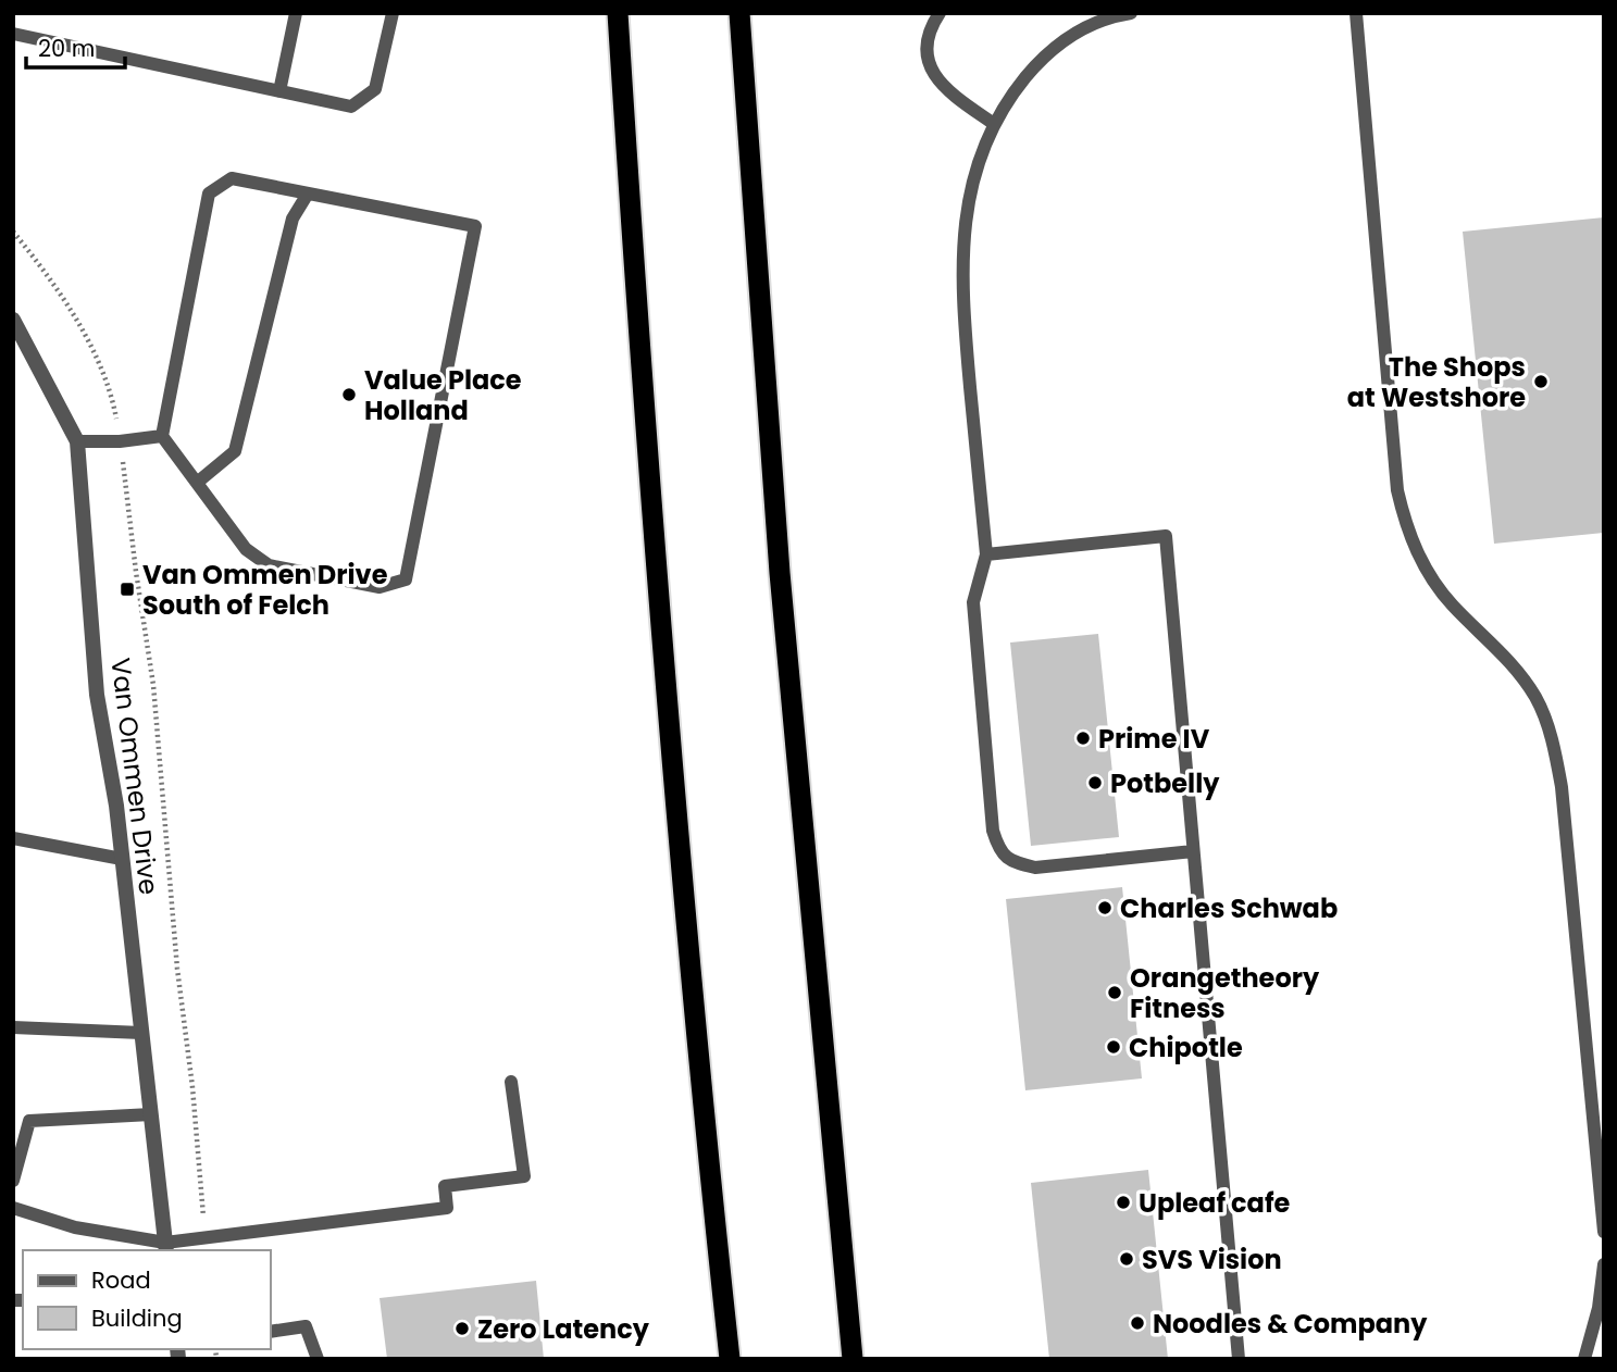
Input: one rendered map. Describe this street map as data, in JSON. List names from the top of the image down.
{
  "streets": {
    "street": ["Van Ommen Drive"]
  },
  "places": {
    "other": [
      "The Shops at Westshore",
      "Value Place Holland",
      "Prime IV",
      "Potbelly",
      "Charles Schwab",
      "Orangetheory Fitness",
      "Chipotle",
      "Upleaf cafe",
      "SVS Vision",
      "Noodles & Company",
      "Zero Latency"
    ],
    "transit": ["Van Ommen Drive South of Felch"]
  },
  "legend": ["Road", "Building"],
  "scale_bar": "20 m"
}
